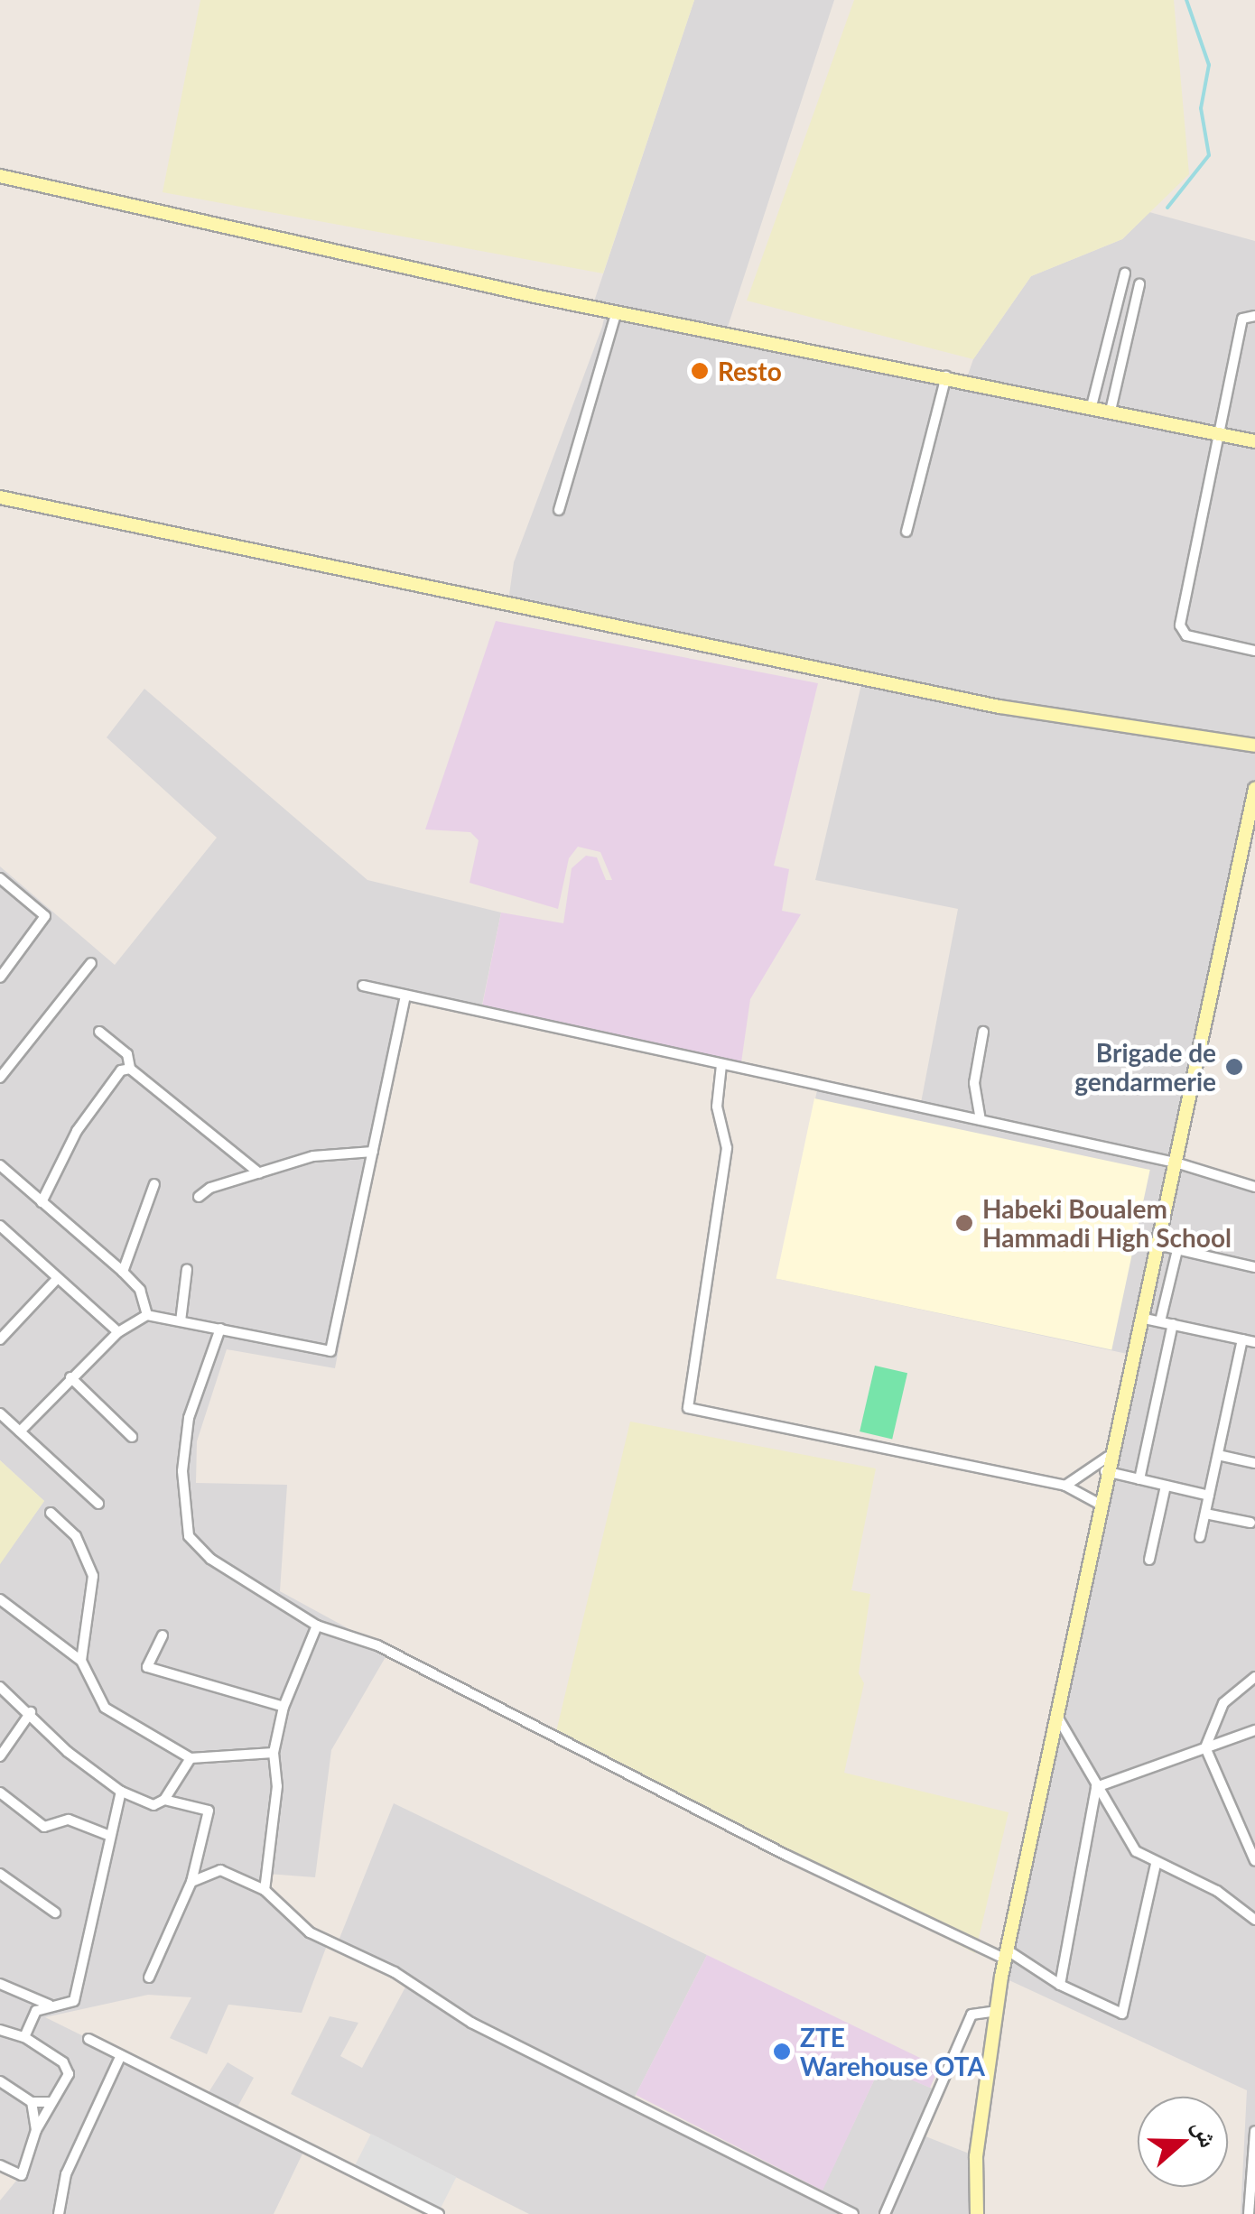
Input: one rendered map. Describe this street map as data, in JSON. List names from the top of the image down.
{
  "places": [
    "Resto",
    "Brigade de gendarmerie",
    "Habeki Boualem Hammadi High School",
    "ZTE Warehouse OTA"
  ],
  "north": "right"
}
